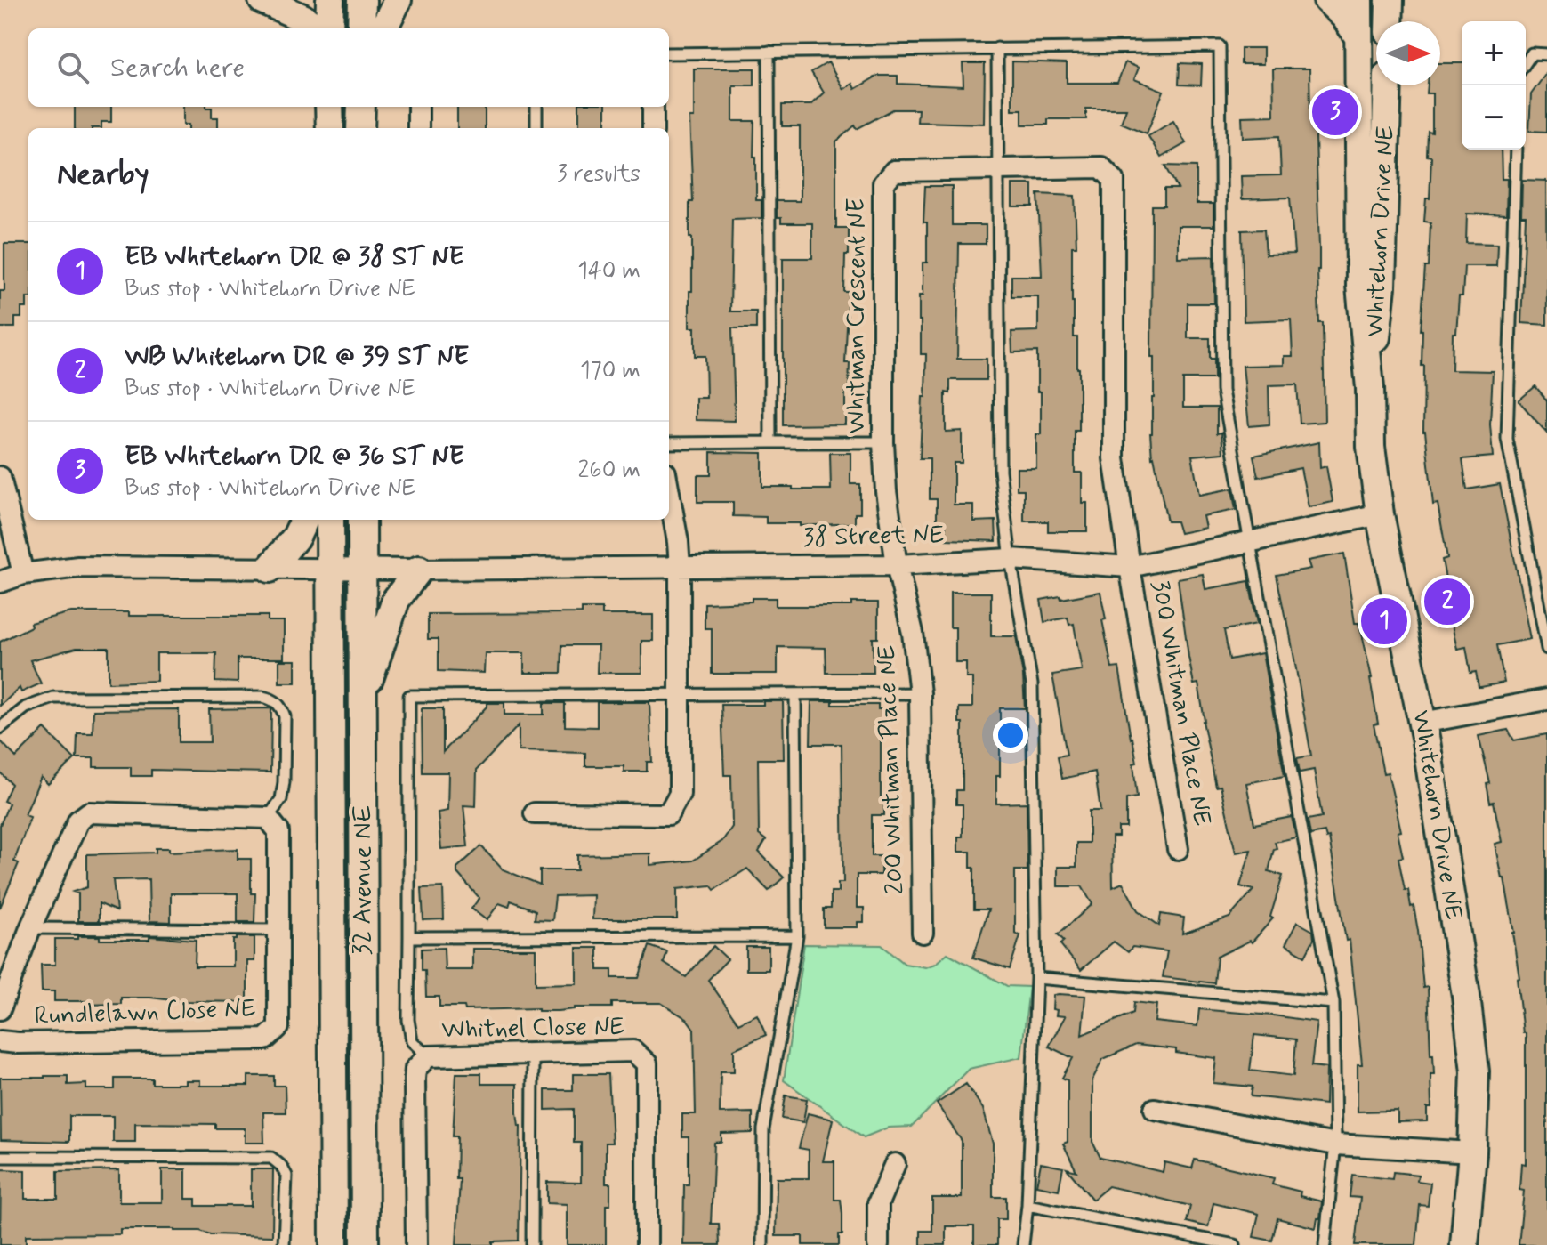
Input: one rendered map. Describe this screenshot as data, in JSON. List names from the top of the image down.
{
  "streets": {
    "main road": ["Whitehorn Drive NE", "32 Avenue NE"],
    "street": [
      "Whitman Crescent NE",
      "38 Street NE",
      "300 Whitman Place NE",
      "200 Whitman Place NE",
      "Rundlelawn Close NE",
      "Whitnel Close NE"
    ]
  },
  "crossings": [
    ["Whitehorn Drive NE", "38 Street NE"],
    ["Whitman Crescent NE", "38 Street NE"],
    ["Whitman Crescent NE", "300 Whitman Place NE"],
    ["Whitman Crescent NE", "200 Whitman Place NE"],
    ["38 Street NE", "300 Whitman Place NE"],
    ["38 Street NE", "200 Whitman Place NE"],
    ["38 Street NE", "32 Avenue NE"]
  ],
  "north": "right",
  "page": {
    "map_buttons": ["+", "−"],
    "search": "Search here",
    "pins": ["3", "2", "1"],
    "heading": ["Nearby", "3 results"],
    "list": [
      {
        "mark": "1",
        "name": "EB Whitehorn DR @ 38 ST NE",
        "note": "Bus stop · Whitehorn Drive NE",
        "value": "140 m"
      },
      {
        "mark": "2",
        "name": "WB Whitehorn DR @ 39 ST NE",
        "note": "Bus stop · Whitehorn Drive NE",
        "value": "170 m"
      },
      {
        "mark": "3",
        "name": "EB Whitehorn DR @ 36 ST NE",
        "note": "Bus stop · Whitehorn Drive NE",
        "value": "260 m"
      }
    ]
  }
}
